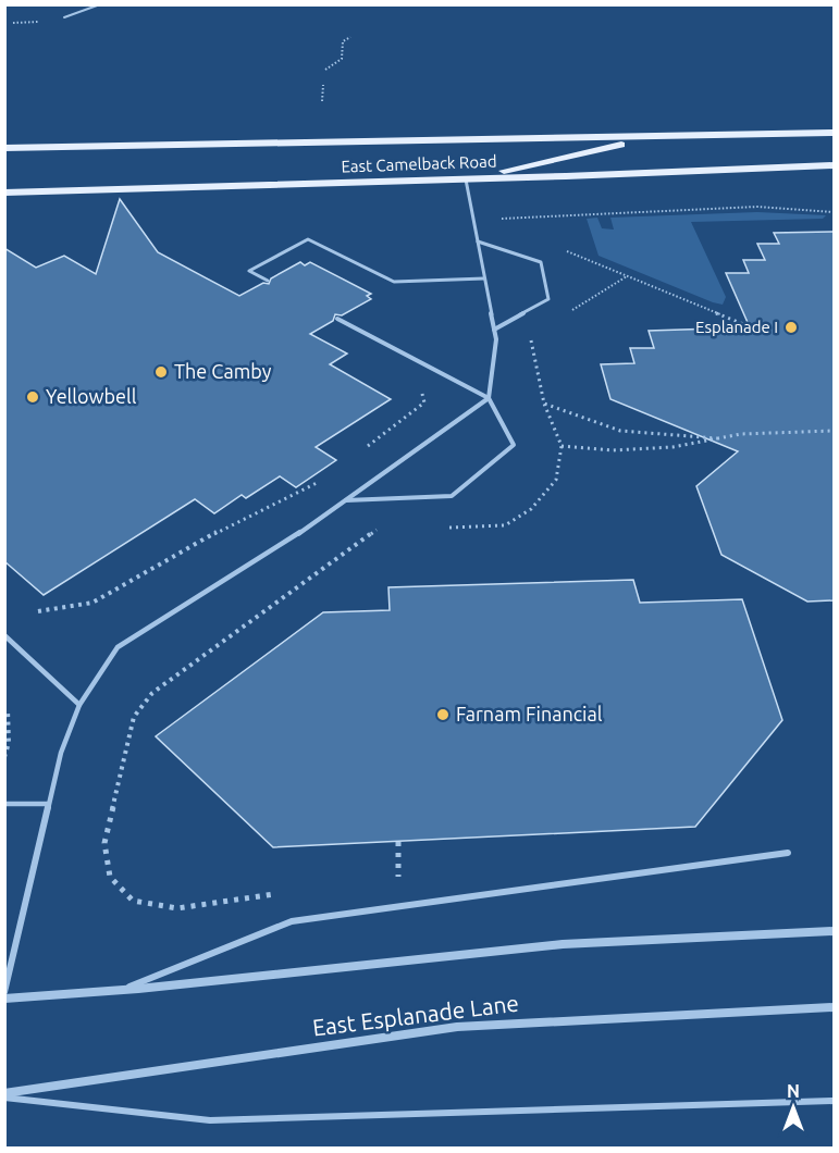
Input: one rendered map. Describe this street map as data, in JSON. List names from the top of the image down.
{
  "streets": {
    "main road": ["East Camelback Road"],
    "street": ["East Esplanade Lane"]
  },
  "places": [
    "Esplanade I",
    "The Camby",
    "Yellowbell",
    "Farnam Financial"
  ],
  "north": "top"
}
